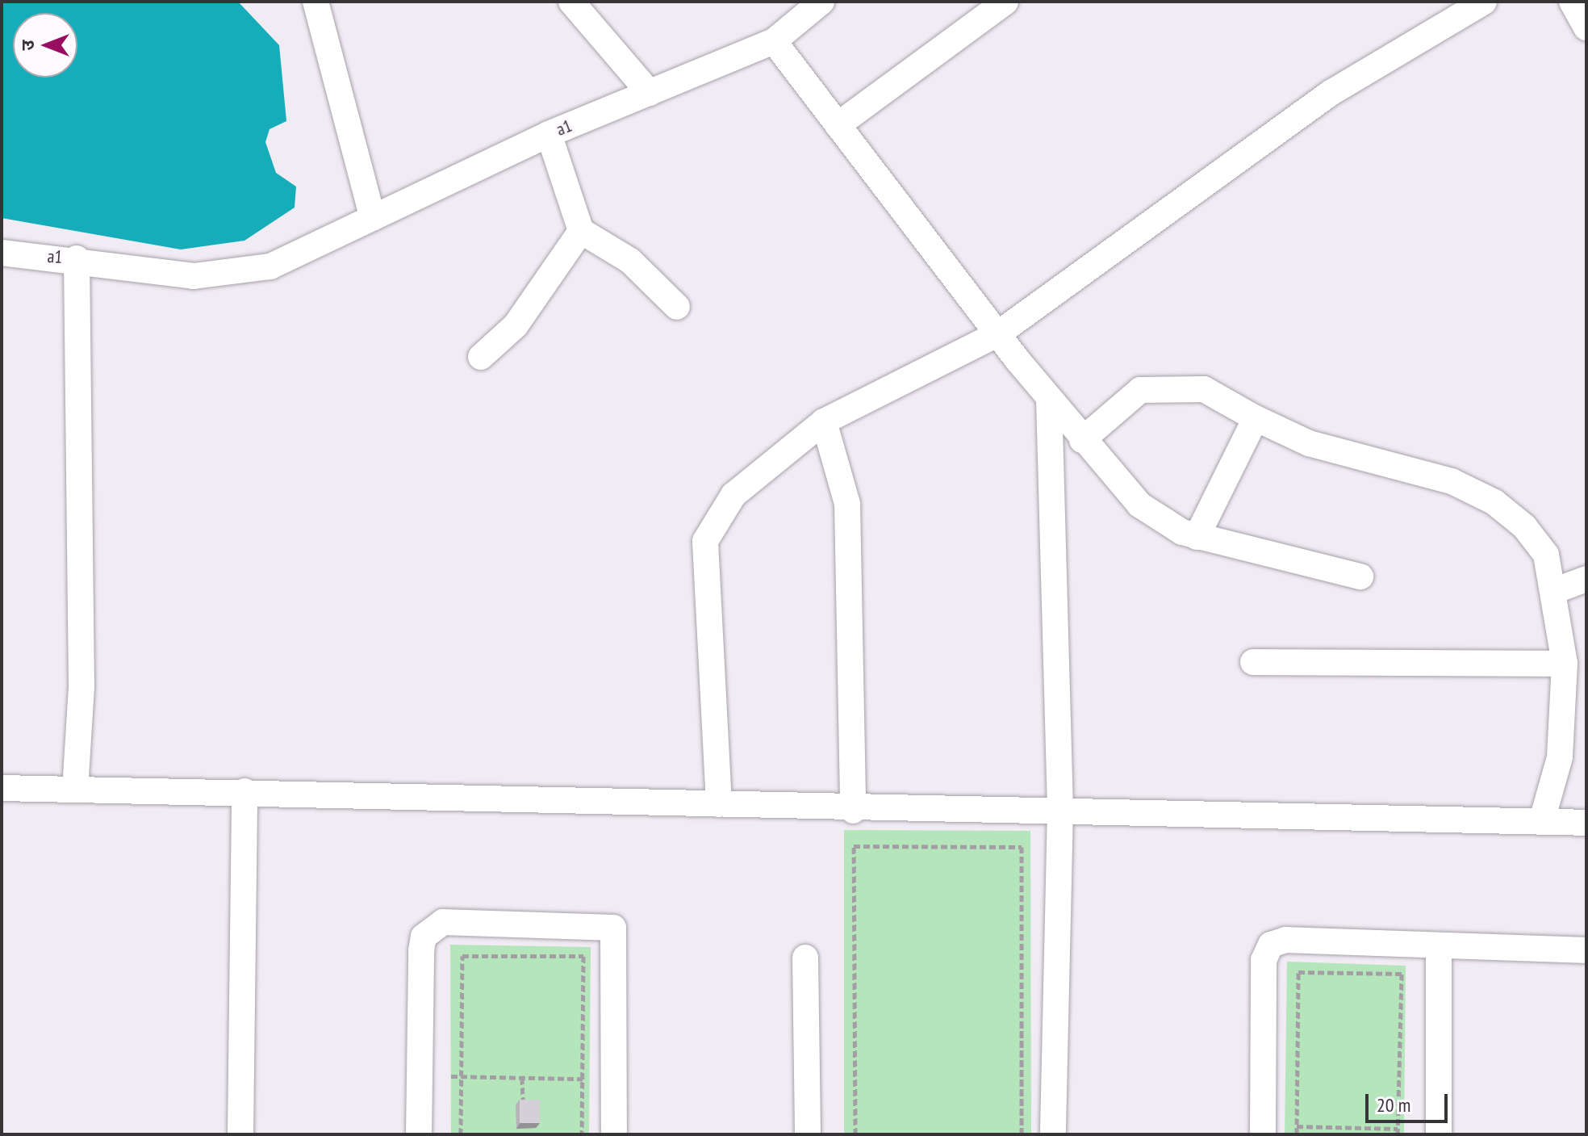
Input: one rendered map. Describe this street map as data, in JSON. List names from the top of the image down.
{
  "streets": {
    "street": ["a1"]
  },
  "scale_bar": "20 m",
  "north": "left"
}
